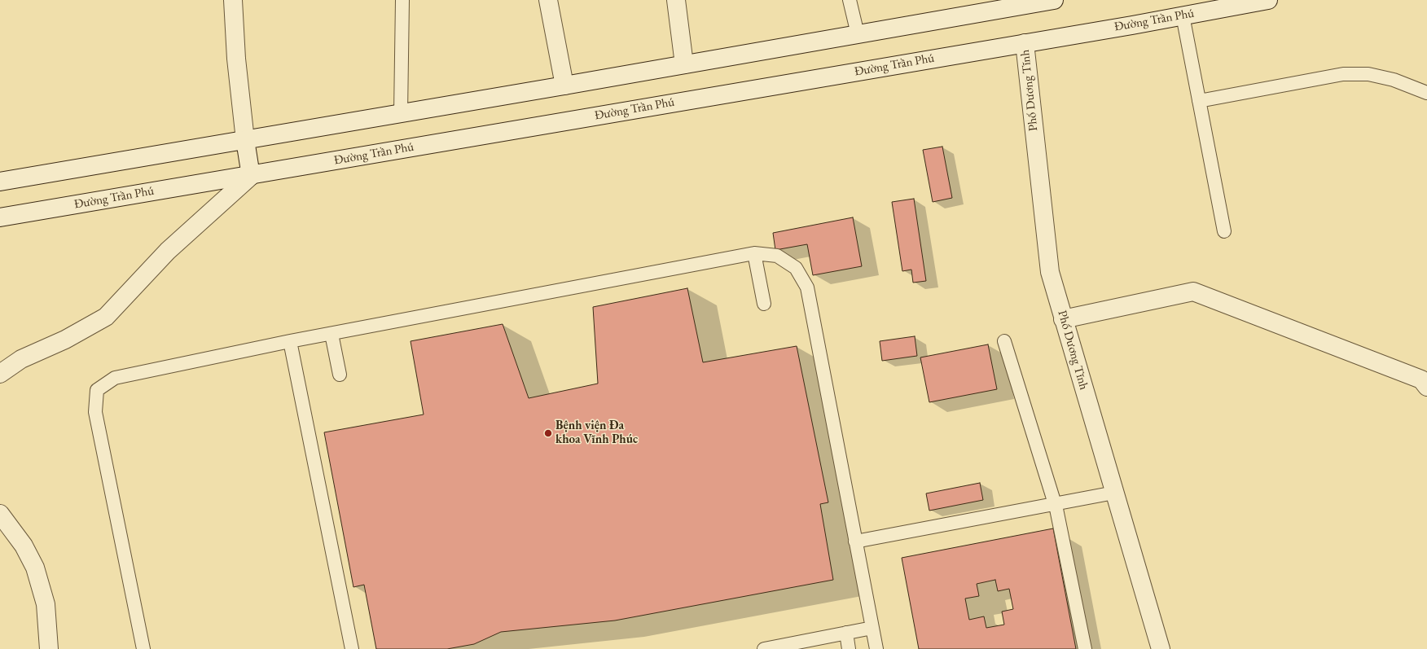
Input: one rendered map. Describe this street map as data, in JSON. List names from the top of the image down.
{
  "streets": {
    "main road": ["Đường Trần Phú", "Phố Dương Tĩnh"]
  },
  "crossings": [
    ["Đường Trần Phú", "Phố Dương Tĩnh"]
  ],
  "places": ["Bệnh viện Đa khoa Vĩnh Phúc"]
}
